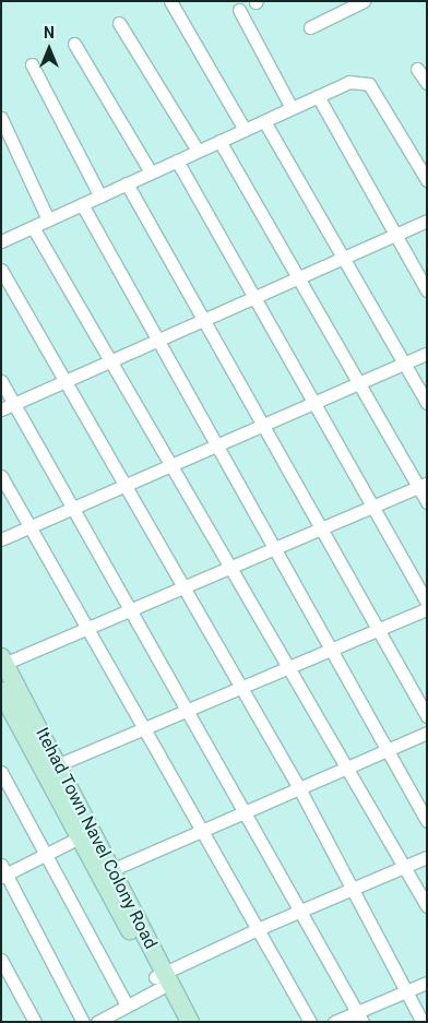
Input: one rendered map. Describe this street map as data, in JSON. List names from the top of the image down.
{
  "streets": {
    "street": ["Itehad Town Navel Colony Road"]
  },
  "north": "top"
}
